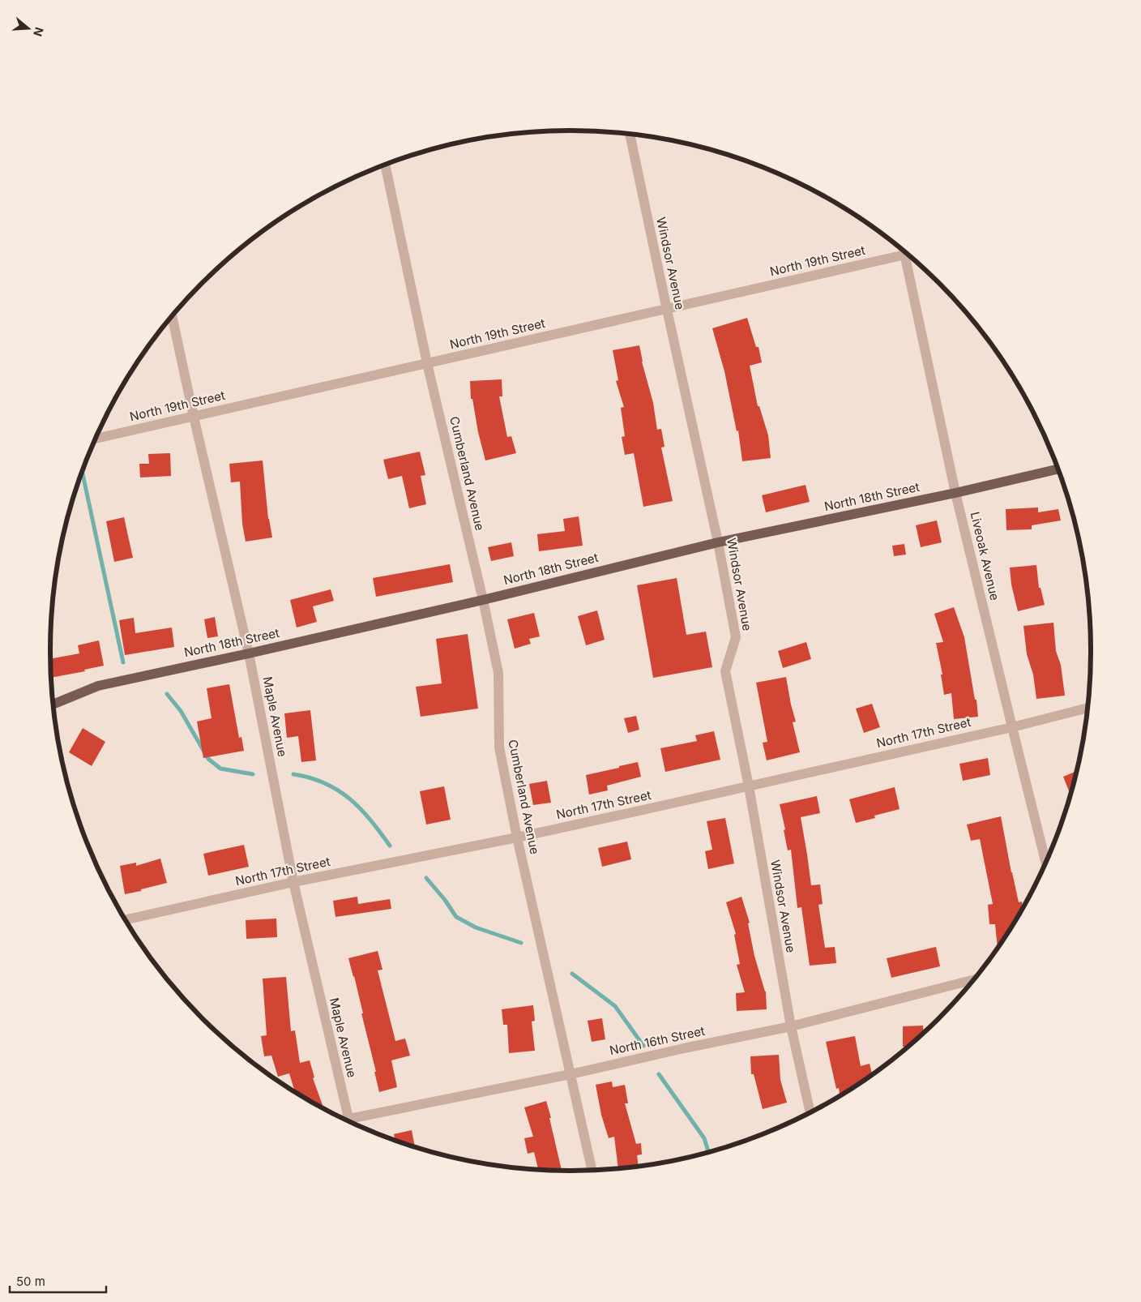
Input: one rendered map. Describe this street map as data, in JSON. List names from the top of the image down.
{
  "streets": {
    "main road": ["North 18th Street"],
    "street": [
      "North 19th Street",
      "Windsor Avenue",
      "Cumberland Avenue",
      "Liveoak Avenue",
      "Maple Avenue",
      "North 17th Street",
      "North 16th Street"
    ]
  },
  "crossings": [
    ["North 19th Street", "Windsor Avenue"],
    ["North 19th Street", "Cumberland Avenue"],
    ["North 19th Street", "Maple Avenue"],
    ["Windsor Avenue", "North 18th Street"],
    ["Windsor Avenue", "North 17th Street"],
    ["Windsor Avenue", "North 16th Street"],
    ["Cumberland Avenue", "North 18th Street"],
    ["Cumberland Avenue", "North 17th Street"],
    ["Cumberland Avenue", "North 16th Street"],
    ["North 18th Street", "Liveoak Avenue"],
    ["North 18th Street", "Maple Avenue"],
    ["Liveoak Avenue", "North 17th Street"],
    ["Maple Avenue", "North 17th Street"]
  ],
  "scale_bar": "50 m",
  "north": "right"
}
